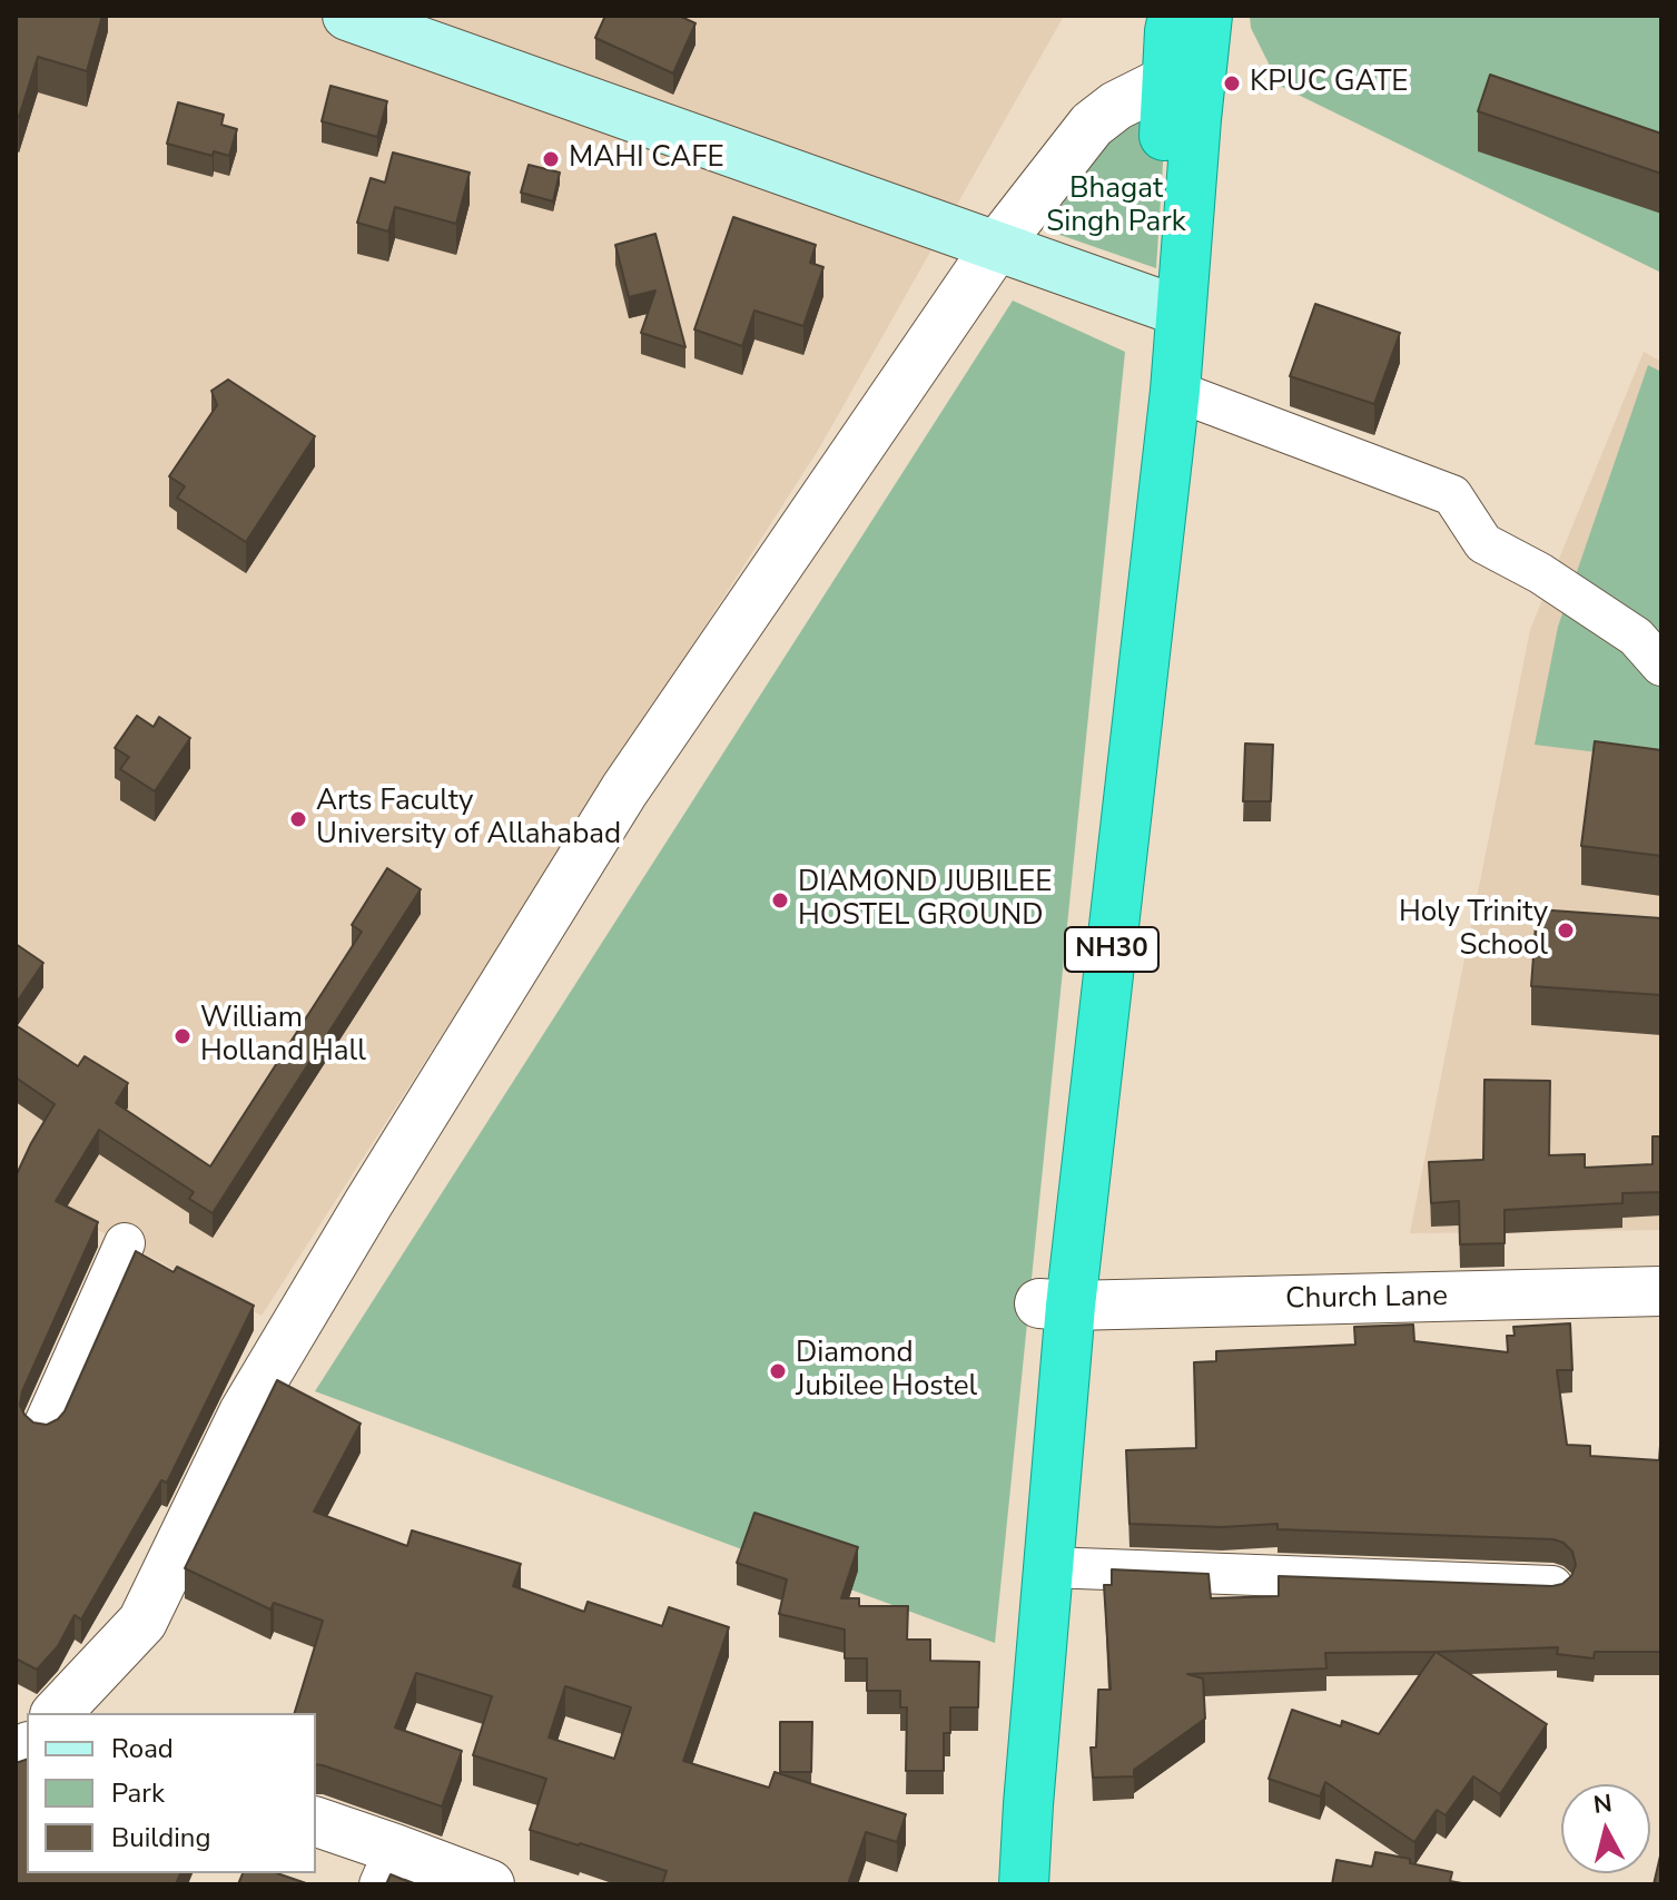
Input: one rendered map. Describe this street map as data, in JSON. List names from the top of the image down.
{
  "streets": {
    "highway": ["NH30"],
    "street": ["Church Lane"]
  },
  "crossings": [
    ["NH30", "Church Lane"]
  ],
  "parks": ["Bhagat Singh Park"],
  "places": [
    "KPUC GATE",
    "MAHI CAFE",
    "Arts Faculty University of Allahabad",
    "DIAMOND JUBILEE HOSTEL GROUND",
    "Holy Trinity School",
    "William Holland Hall",
    "Diamond Jubilee Hostel"
  ],
  "legend": ["Road", "Park", "Building"],
  "north": "top"
}
